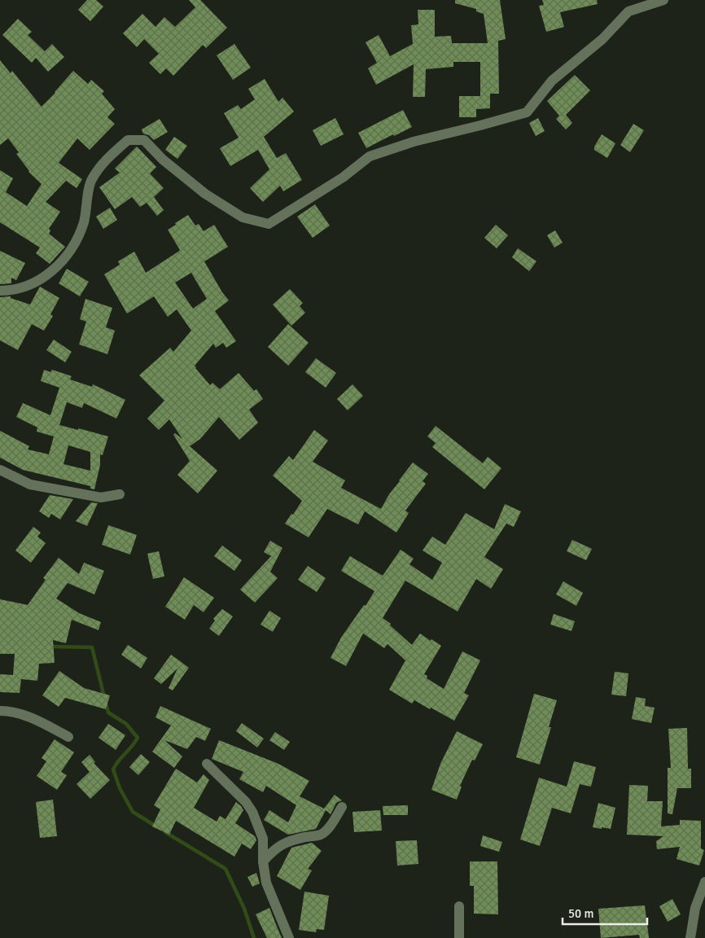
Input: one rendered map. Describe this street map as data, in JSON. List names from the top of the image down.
{
  "scale_bar": "50 m"
}
